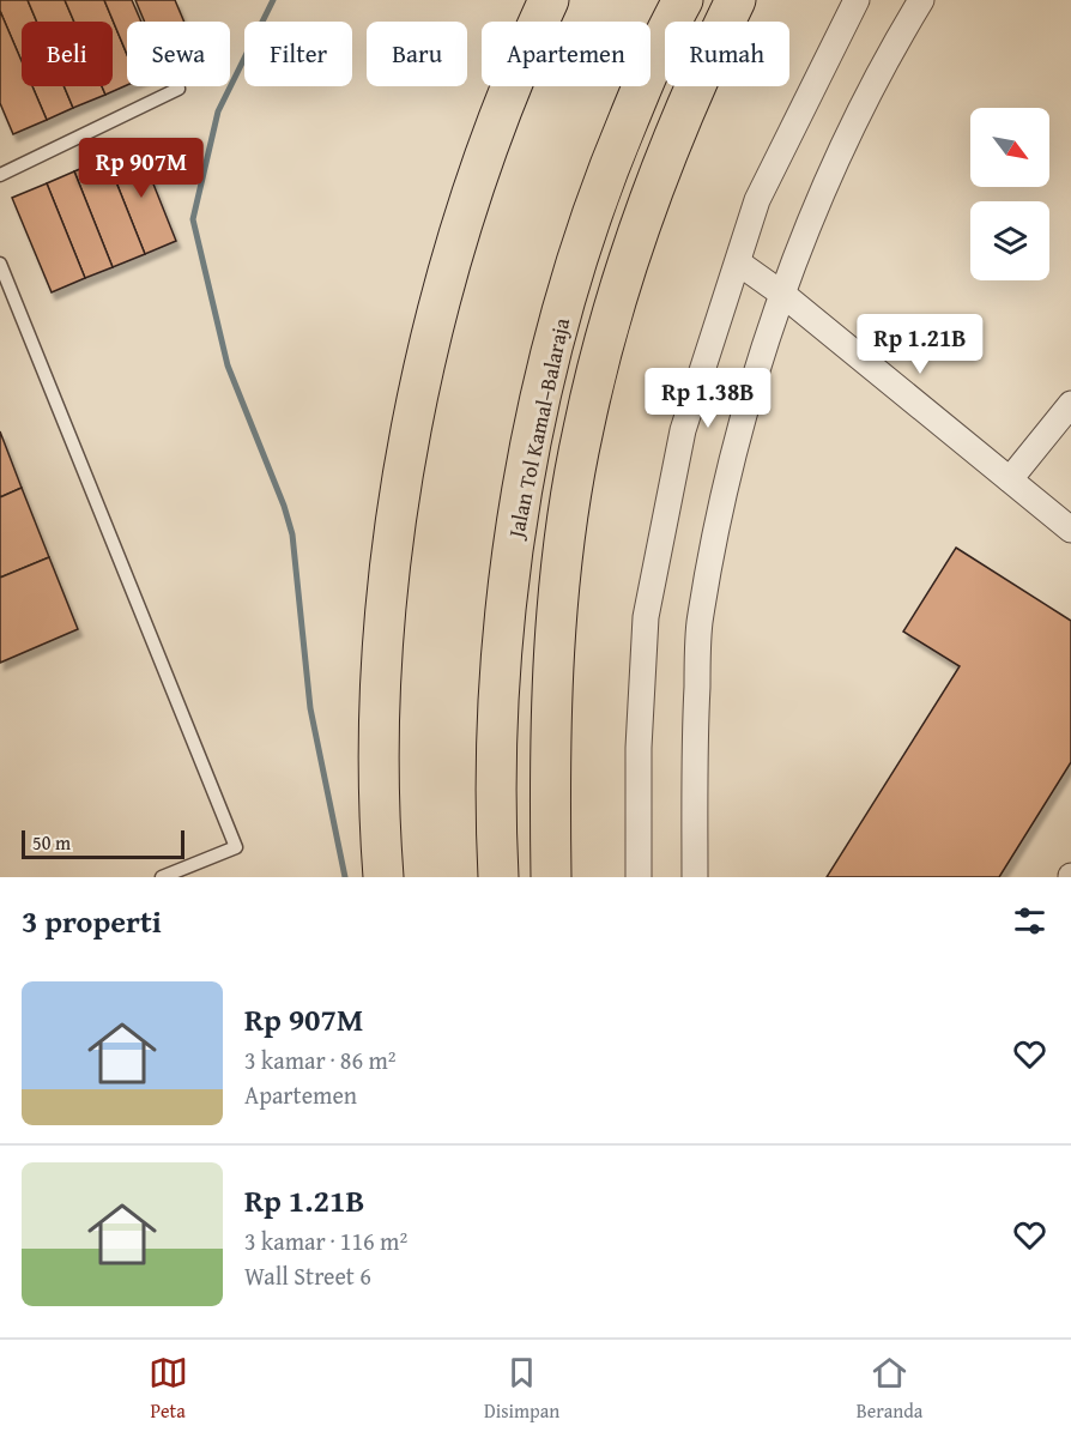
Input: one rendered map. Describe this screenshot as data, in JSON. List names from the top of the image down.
{
  "streets": {
    "highway": ["Jalan Tol Kamal–Balaraja"]
  },
  "scale_bar": "50 m",
  "north": "bottom right",
  "page": {
    "chip": [
      "Beli",
      "Sewa",
      "Filter",
      "Baru",
      "Apartemen",
      "Rumah"
    ],
    "price": ["Rp 907M", "Rp 1.21B", "Rp 1.38B"],
    "scale": "50 m",
    "heading": "3 properti",
    "list": [
      {
        "name": "Rp 907M",
        "note": "3 kamar · 86 m² · Apartemen"
      },
      {
        "name": "Rp 1.21B",
        "note": "3 kamar · 116 m² · Wall Street 6"
      }
    ],
    "tabs": ["Peta", "Disimpan", "Beranda"]
  }
}
